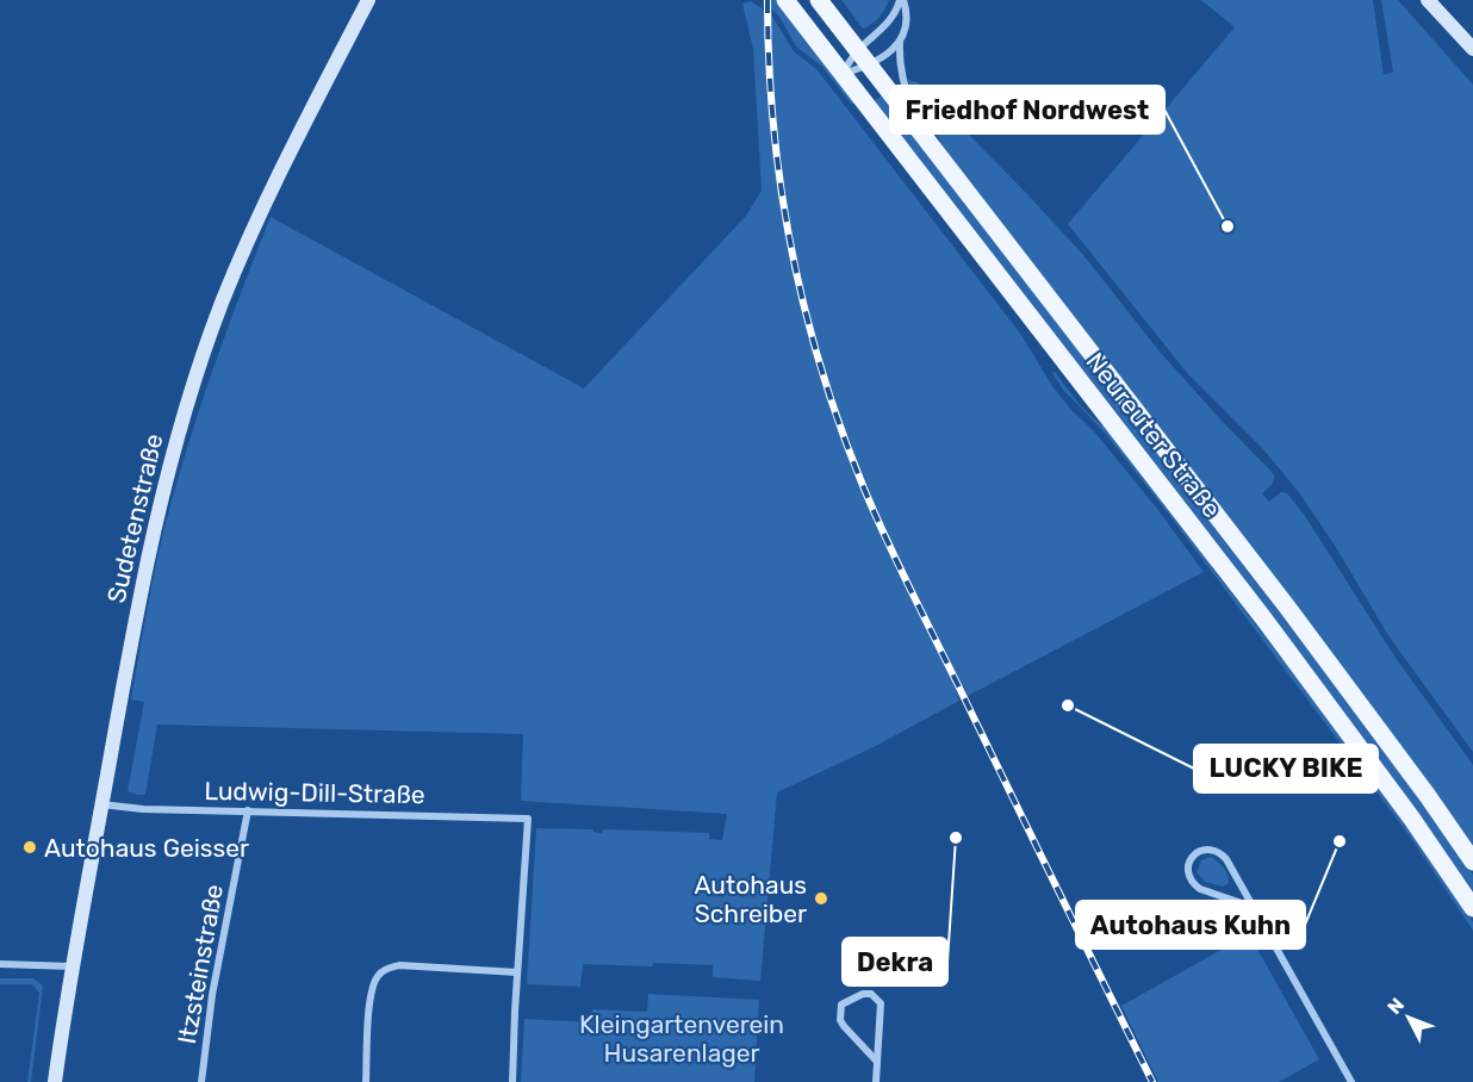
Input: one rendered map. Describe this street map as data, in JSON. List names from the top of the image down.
{
  "streets": {
    "main road": ["Neureuter Straße", "Sudetenstraße"],
    "street": ["Ludwig-Dill-Straße", "Itzsteinstraße"]
  },
  "crossings": [
    ["Sudetenstraße", "Ludwig-Dill-Straße"],
    ["Ludwig-Dill-Straße", "Itzsteinstraße"]
  ],
  "parks": ["Kleingartenverein Husarenlager"],
  "places": [
    "Friedhof Nordwest",
    "LUCKY BIKE",
    "Dekra",
    "Autohaus Kuhn",
    "Autohaus Geisser",
    "Autohaus Schreiber"
  ],
  "north": "top left"
}
